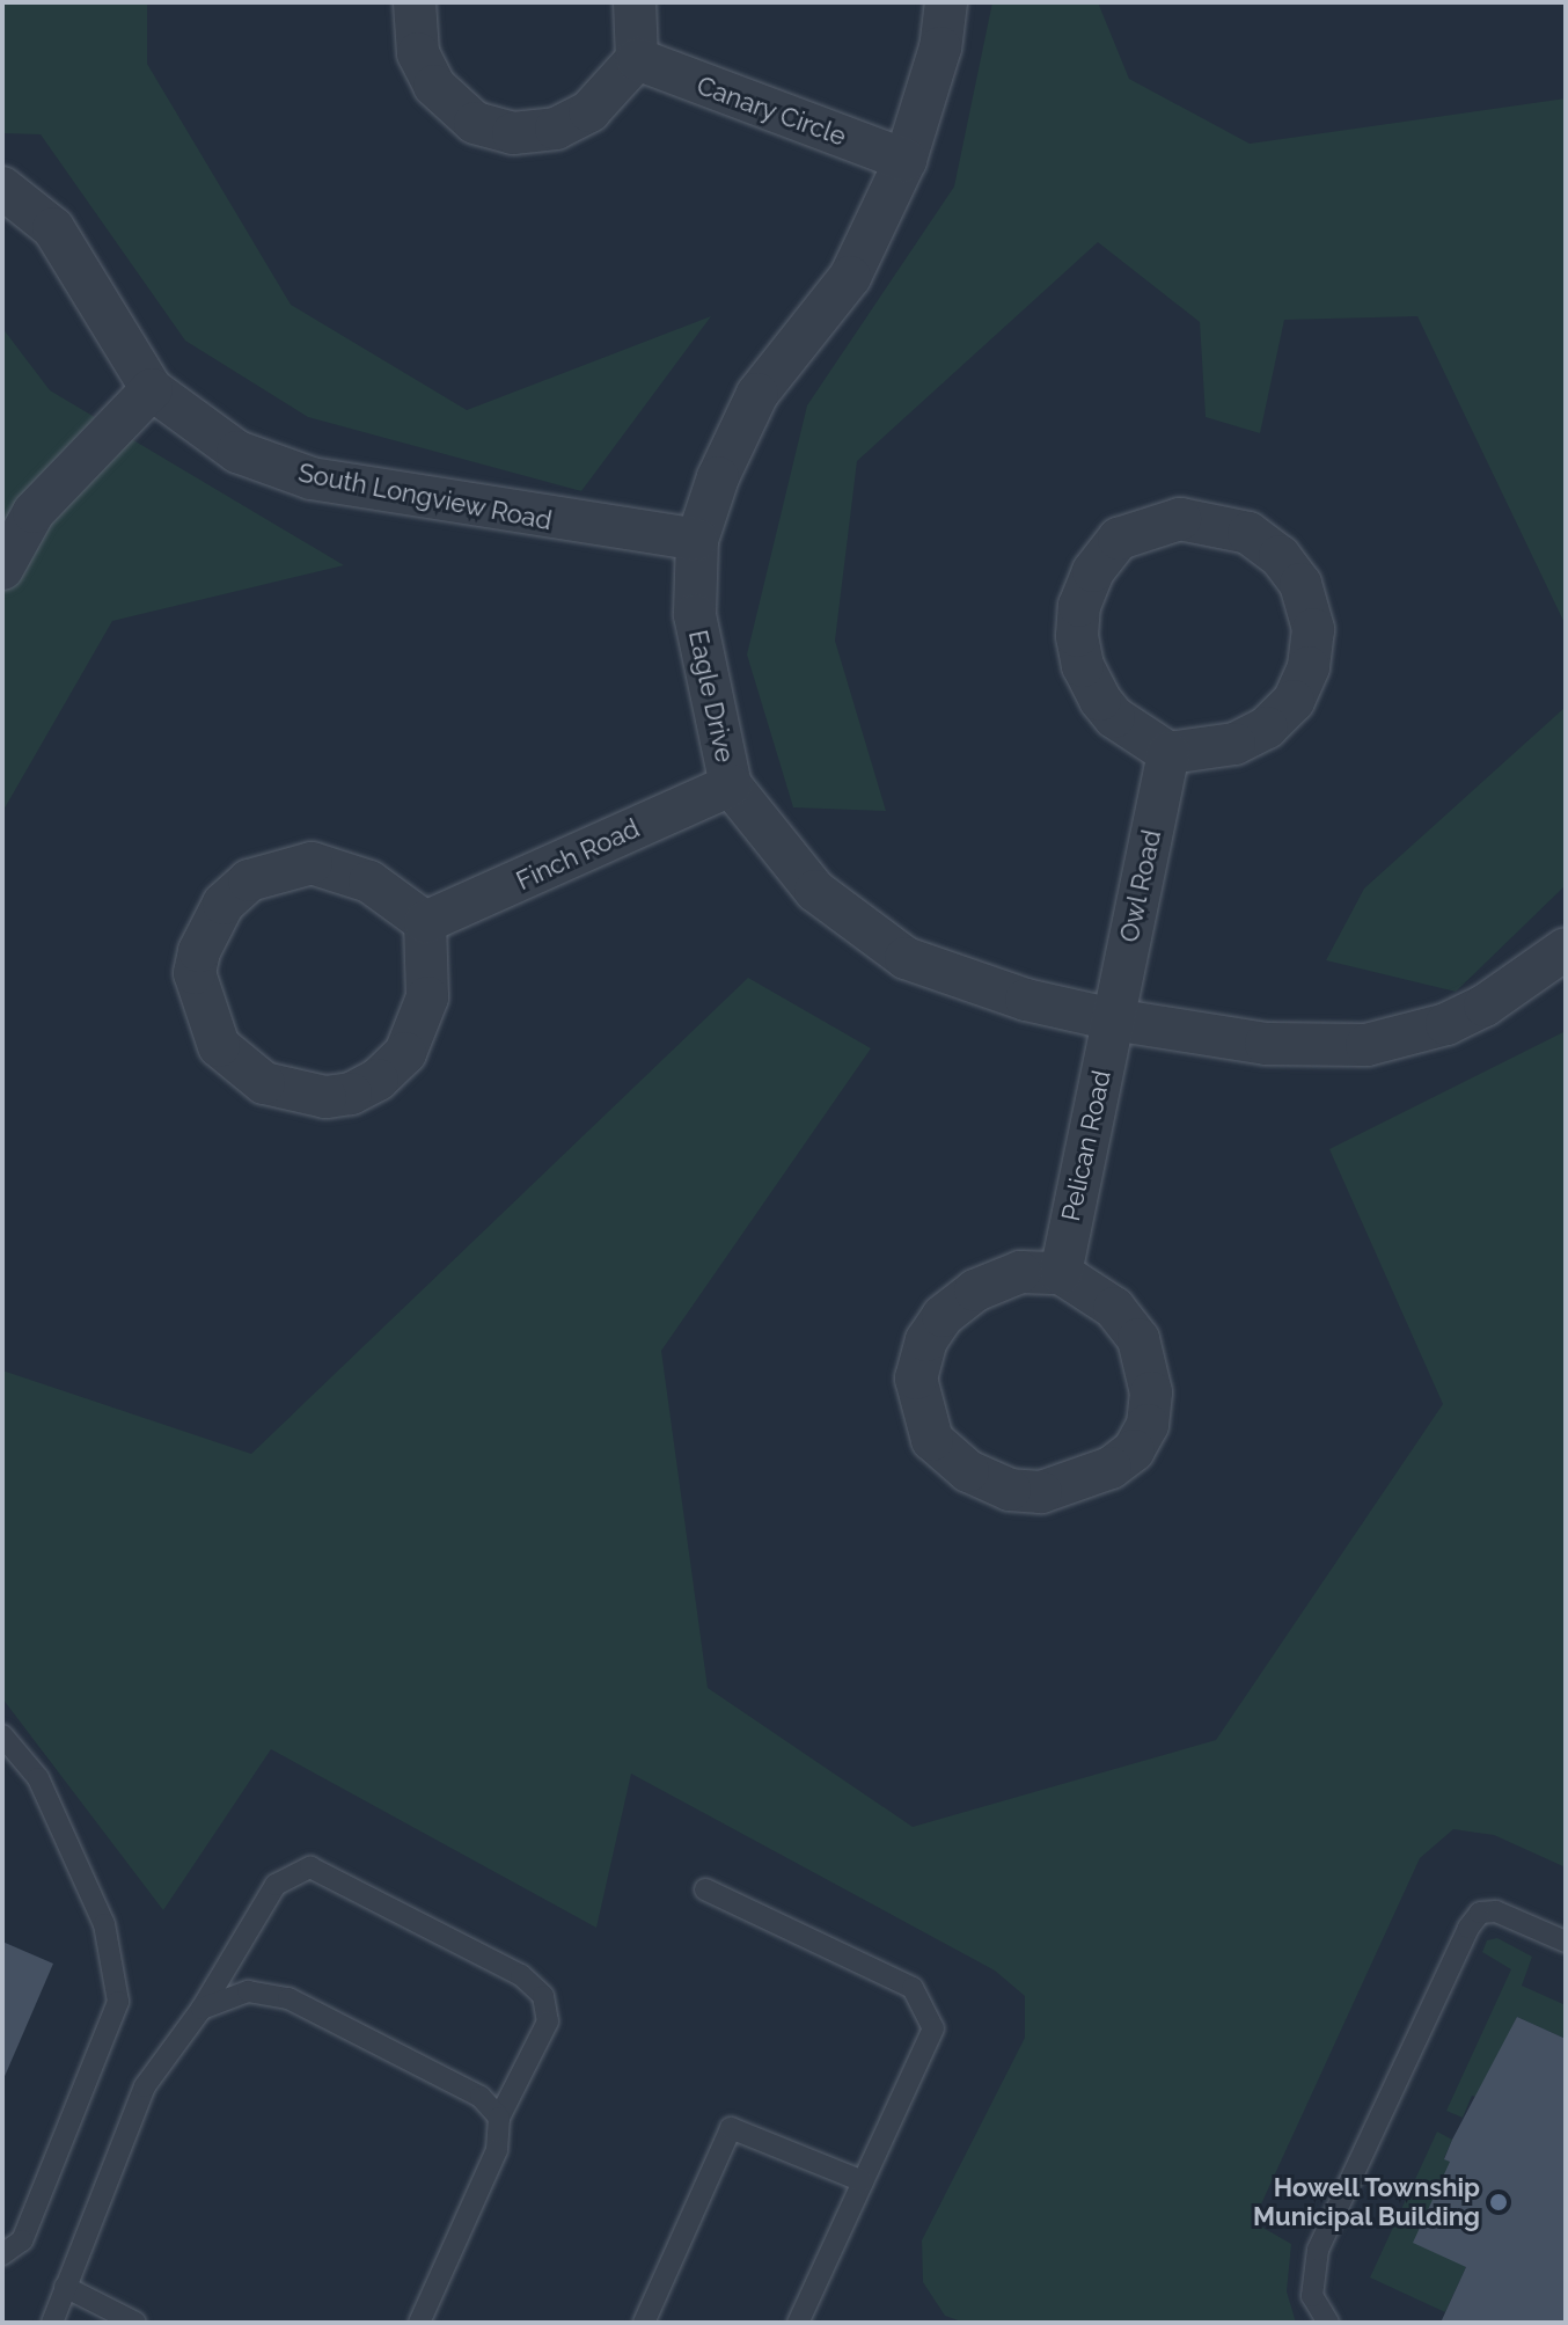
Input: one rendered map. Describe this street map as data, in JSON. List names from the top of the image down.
{
  "streets": {
    "street": [
      "Canary Circle",
      "South Longview Road",
      "Eagle Drive",
      "Finch Road",
      "Owl Road",
      "Pelican Road"
    ]
  },
  "crossings": [
    ["Canary Circle", "Eagle Drive"],
    ["South Longview Road", "Eagle Drive"],
    ["Eagle Drive", "Finch Road"],
    ["Eagle Drive", "Owl Road"],
    ["Eagle Drive", "Pelican Road"],
    ["Owl Road", "Pelican Road"]
  ],
  "places": ["Howell Township Municipal Building"]
}
